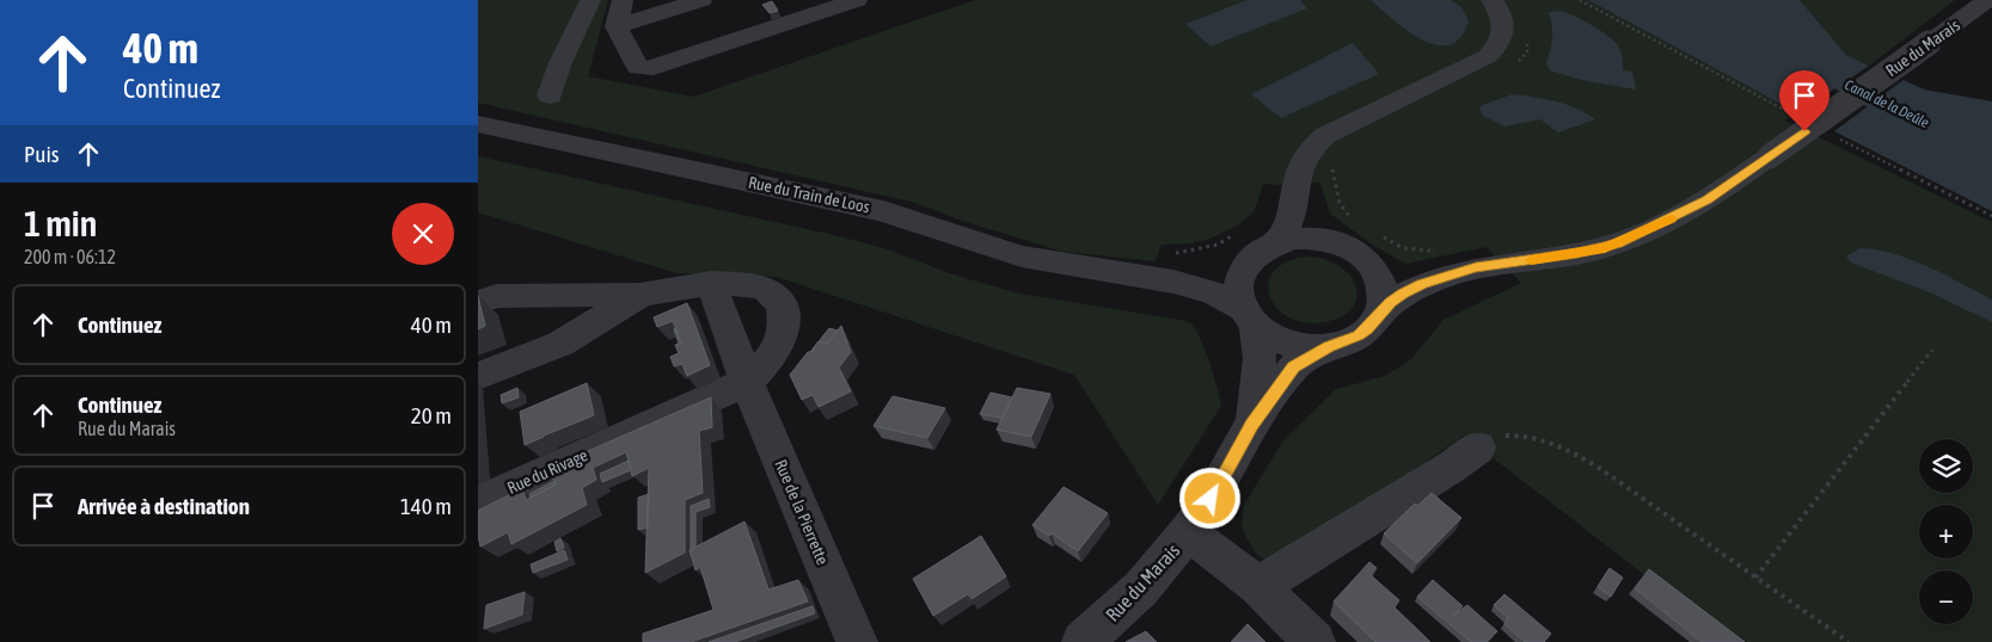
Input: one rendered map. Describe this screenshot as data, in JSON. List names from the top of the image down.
{
  "streets": {
    "street": [
      "Rue du Marais",
      "Rue du Train de Loos",
      "Rue du Rivage",
      "Rue de la Pierrette"
    ]
  },
  "crossings": [
    ["Rue du Marais", "Rue du Train de Loos"],
    ["Rue du Rivage", "Rue de la Pierrette"]
  ],
  "water": ["Canal de la Deûle"],
  "page": {
    "turn": ["40 m", "Continuez"],
    "then": "Puis",
    "heading": ["1 min", "200 m · 06:12"],
    "list": [
      {
        "name": "Continuez",
        "value": "40 m"
      },
      {
        "name": "Continuez",
        "note": "Rue du Marais",
        "value": "20 m"
      },
      {
        "name": "Arrivée à destination",
        "value": "140 m"
      }
    ],
    "map_buttons": ["+", "−"]
  }
}
